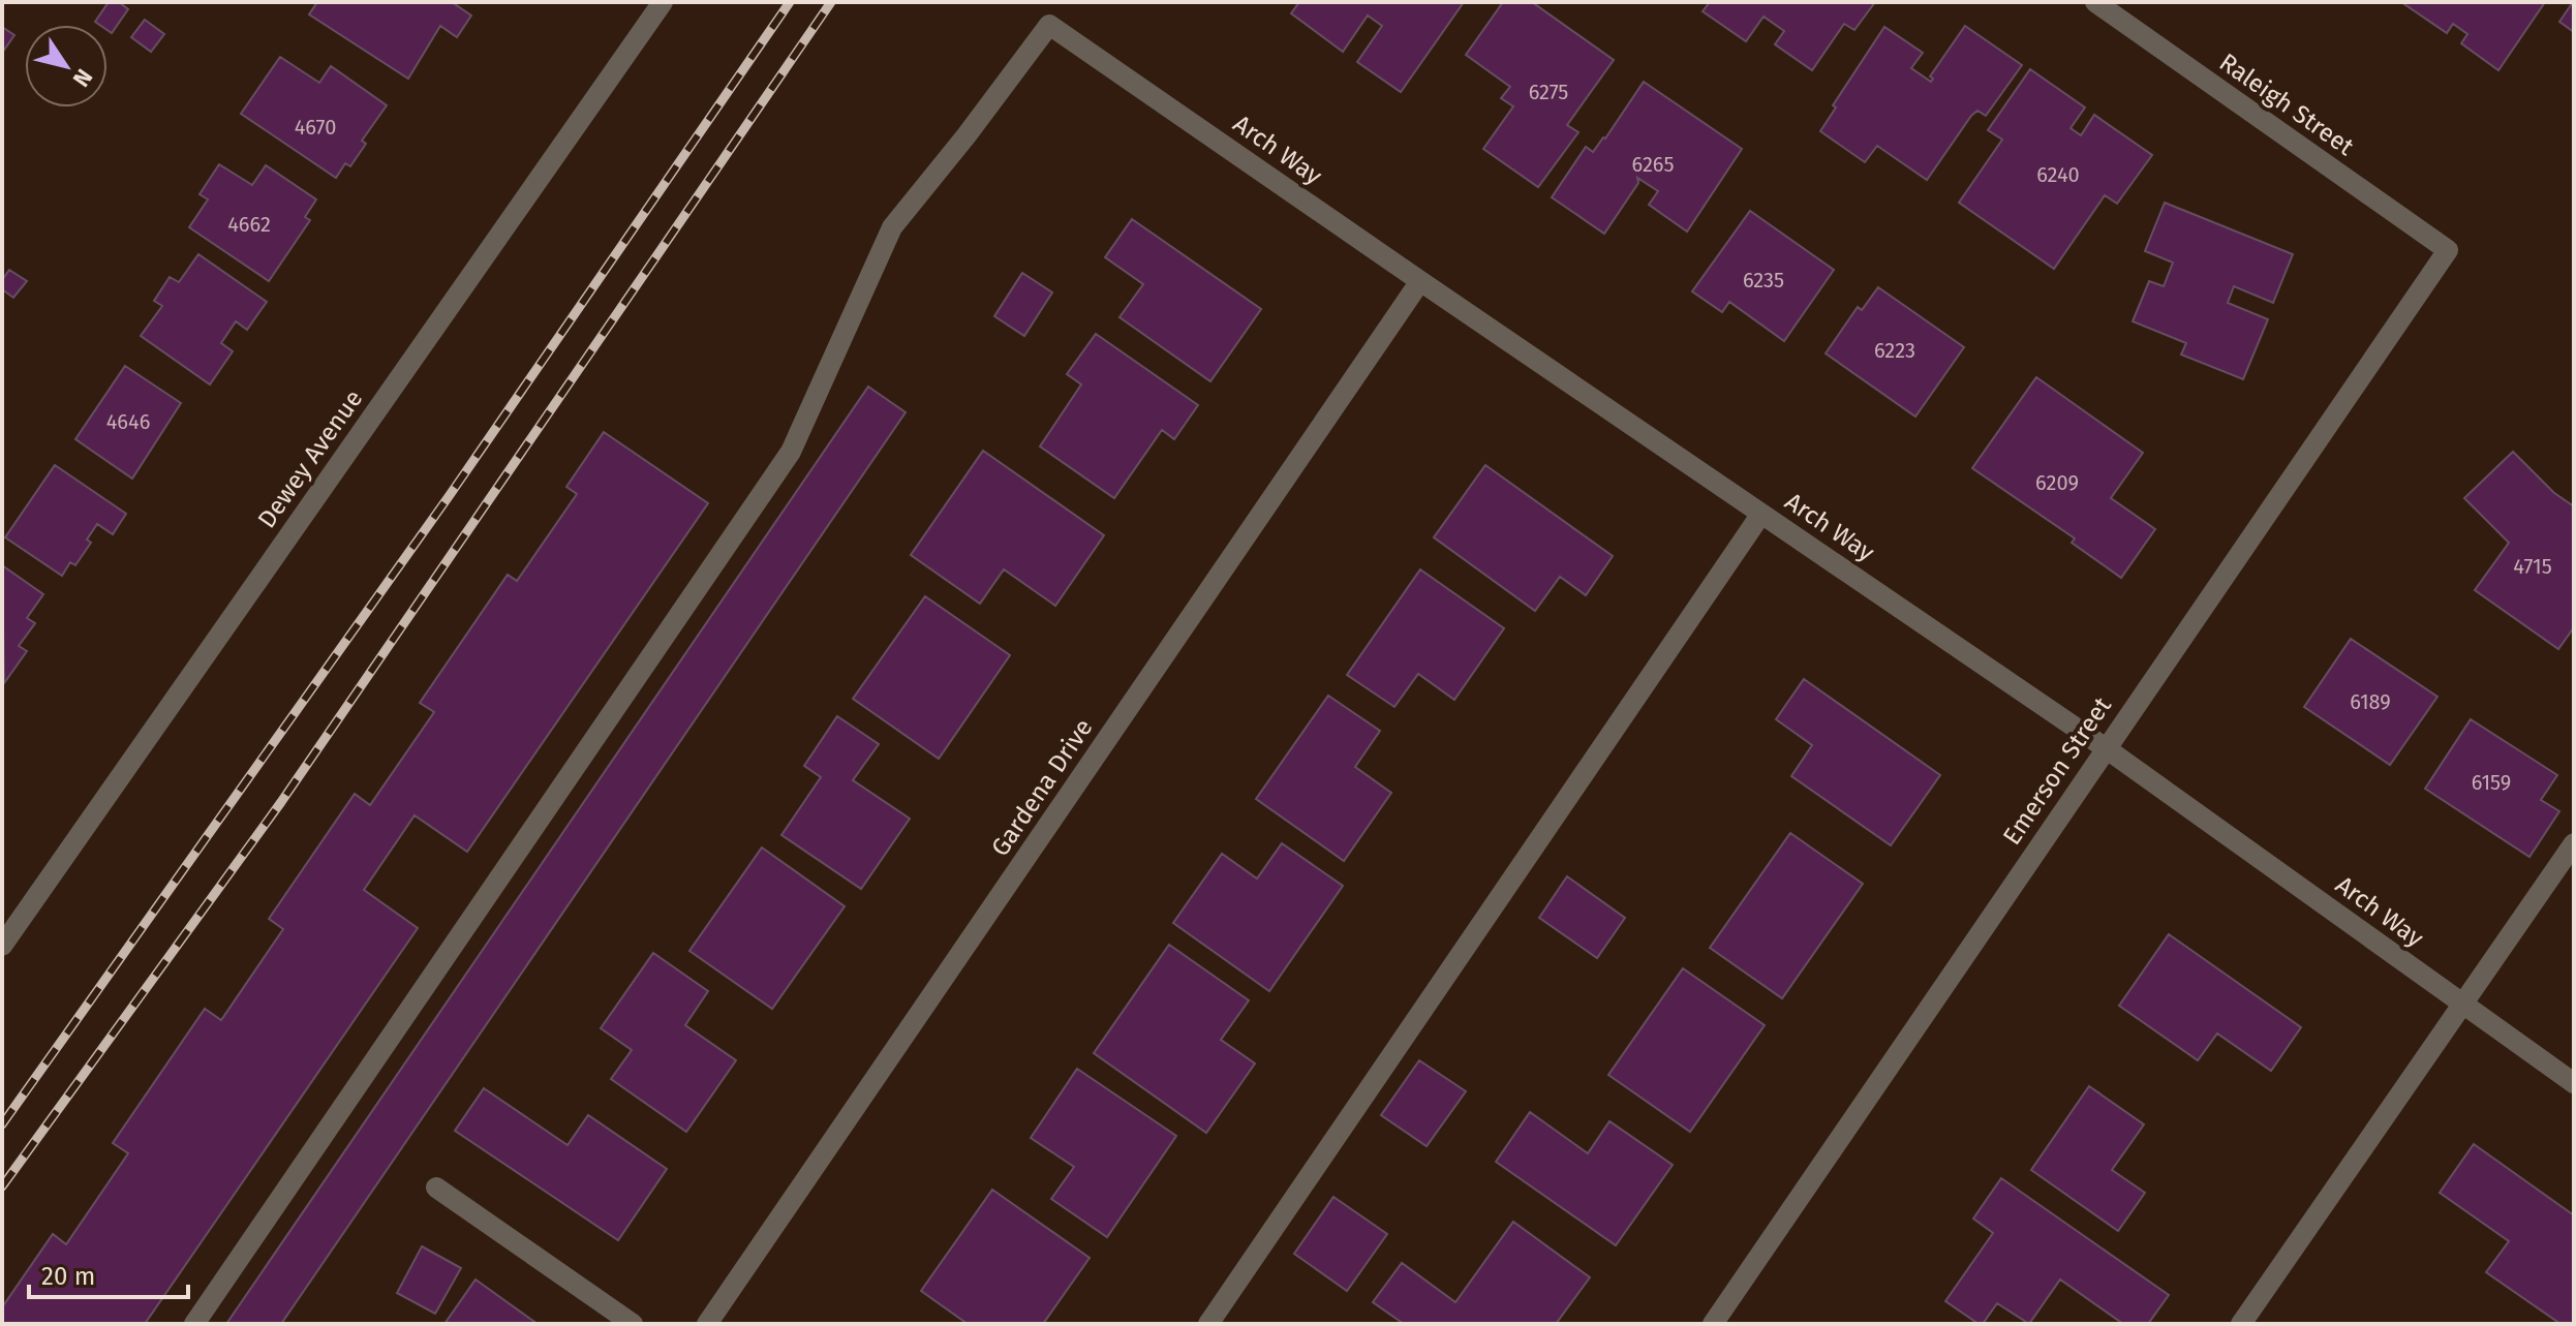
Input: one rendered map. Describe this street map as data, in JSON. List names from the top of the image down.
{
  "streets": {
    "street": [
      "Raleigh Street",
      "Arch Way",
      "Dewey Avenue",
      "Emerson Street",
      "Gardena Drive"
    ]
  },
  "crossings": [
    ["Raleigh Street", "Emerson Street"],
    ["Arch Way", "Emerson Street"],
    ["Arch Way", "Gardena Drive"]
  ],
  "house_numbers": [
    "6275",
    "4670",
    "6265",
    "6240",
    "4662",
    "6235",
    "6223",
    "4646",
    "6209",
    "4715",
    "6189",
    "6159"
  ],
  "scale_bar": "20 m",
  "north": "bottom right"
}
